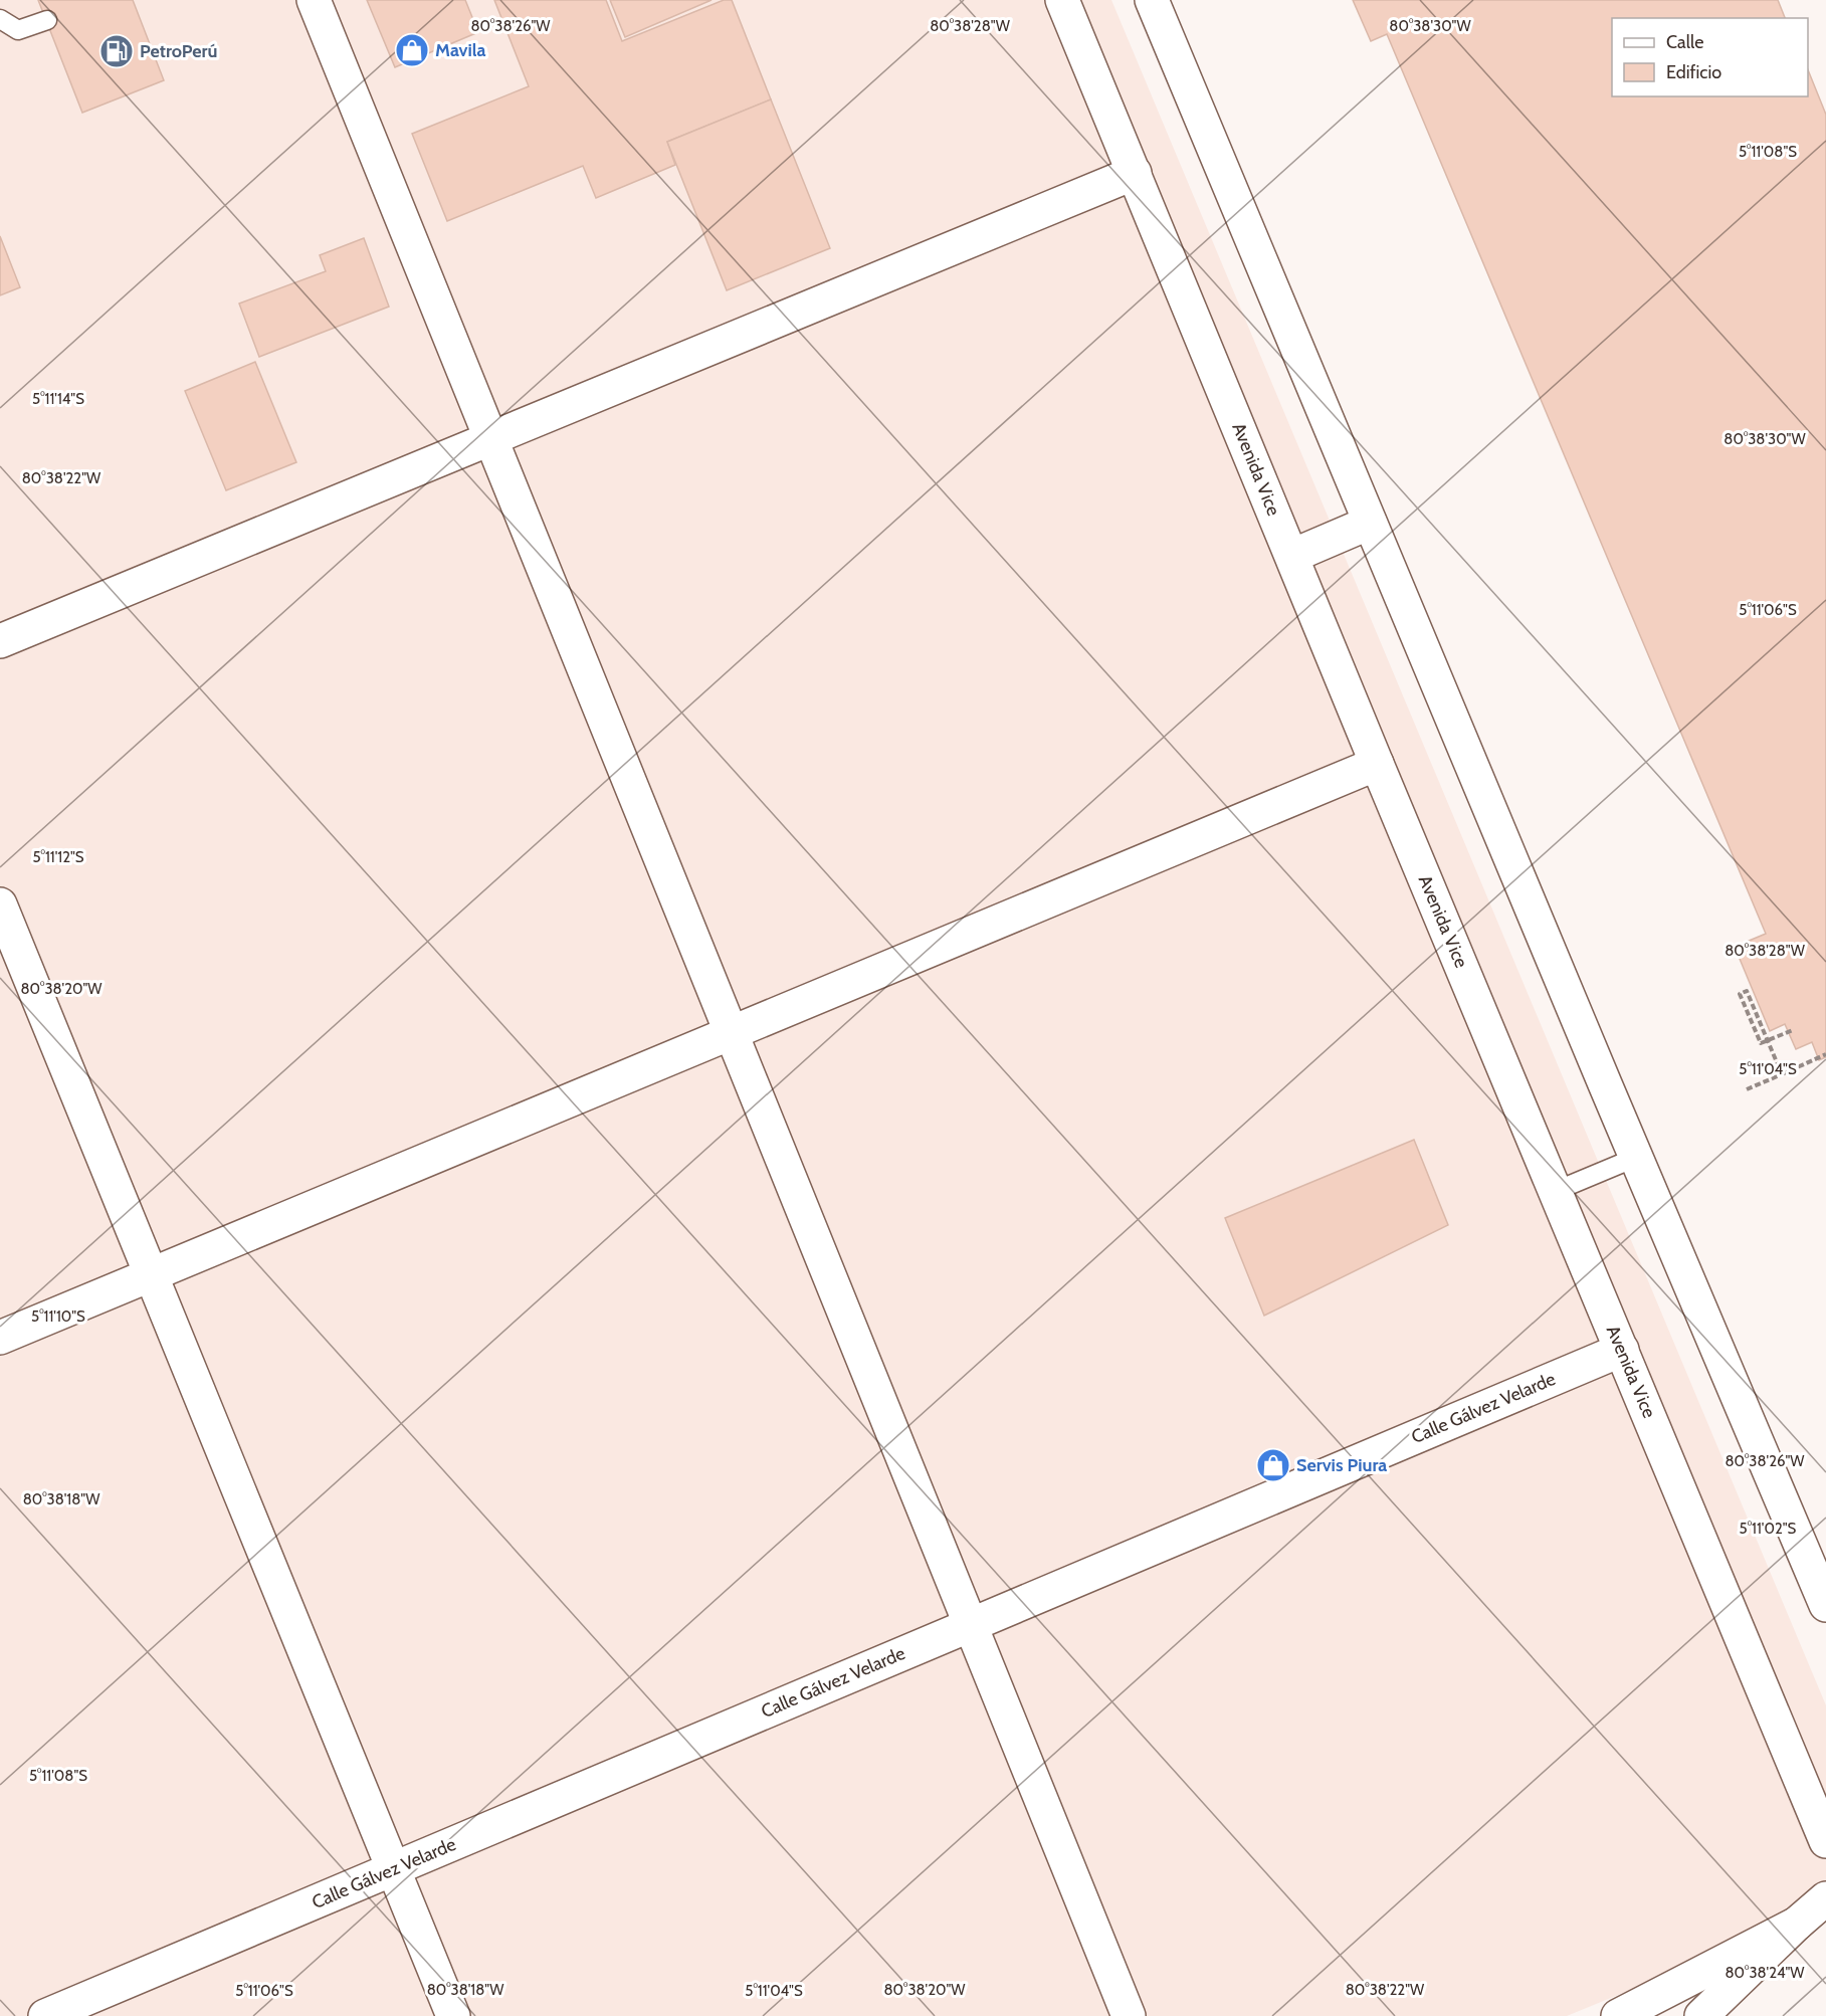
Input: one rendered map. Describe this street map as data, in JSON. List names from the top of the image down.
{
  "streets": {
    "street": ["Avenida Vice", "Calle Gálvez Velarde"]
  },
  "crossings": [
    ["Avenida Vice", "Calle Gálvez Velarde"]
  ],
  "places": {
    "shop": ["Mavila", "Servis Piura"],
    "fuel station": ["PetroPerú"]
  },
  "legend": ["Calle", "Edificio"],
  "coordinates": [
    "80°38'26\"W",
    "80°38'28\"W",
    "80°38'30\"W",
    "5°11'08\"S",
    "5°11'14\"S",
    "80°38'22\"W",
    "5°11'06\"S",
    "5°11'12\"S",
    "80°38'20\"W",
    "5°11'04\"S",
    "5°11'10\"S",
    "80°38'18\"W",
    "5°11'02\"S",
    "80°38'24\"W"
  ]
}
